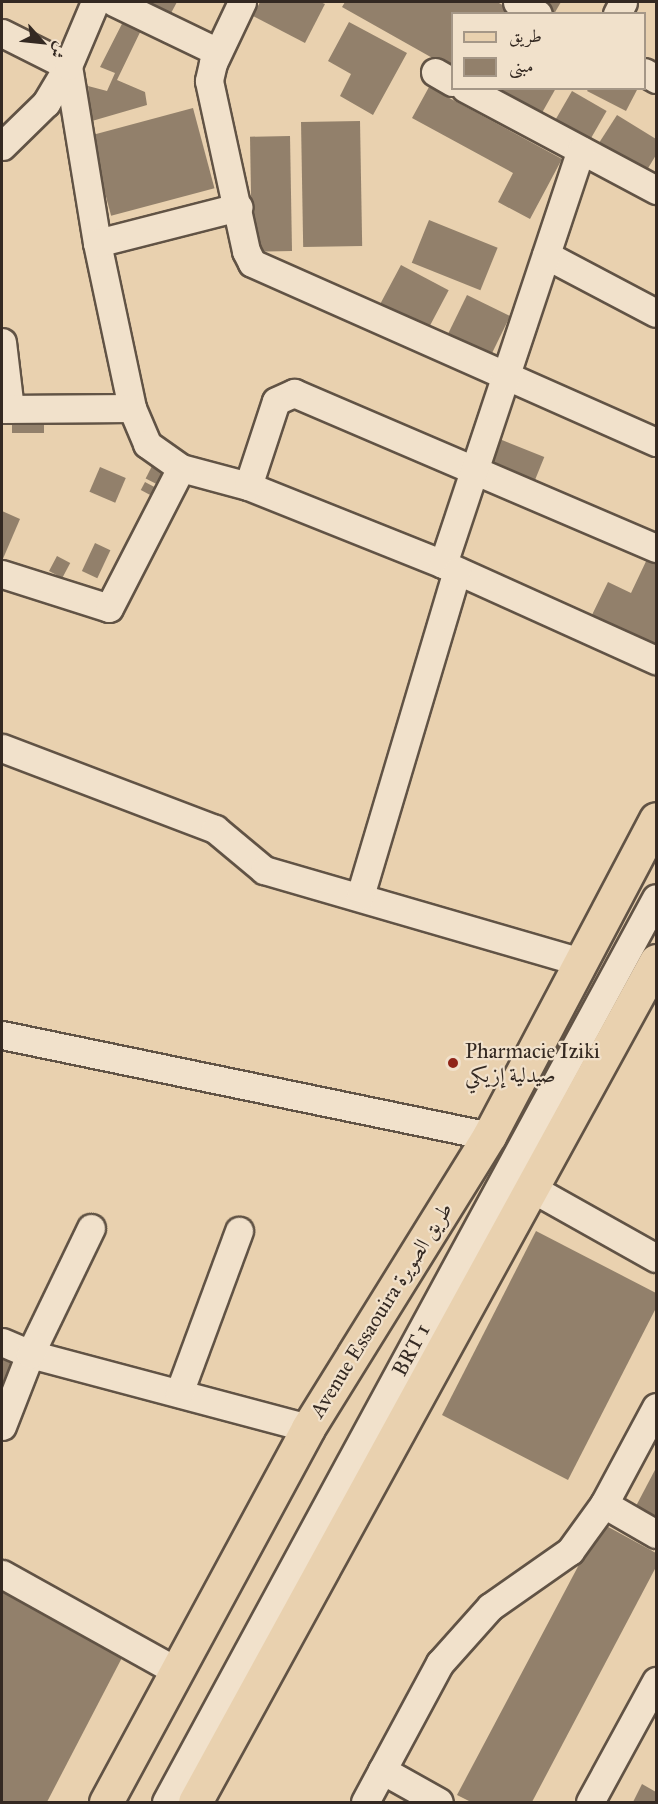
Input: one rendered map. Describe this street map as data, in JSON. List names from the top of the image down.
{
  "streets": {
    "main road": ["Avenue Essaouira طريق الصويرة"],
    "street": ["BRT 1"]
  },
  "places": ["Pharmacie Iziki صيدلية إزيكي"],
  "legend": ["طريق", "مبنى"],
  "north": "bottom right"
}
